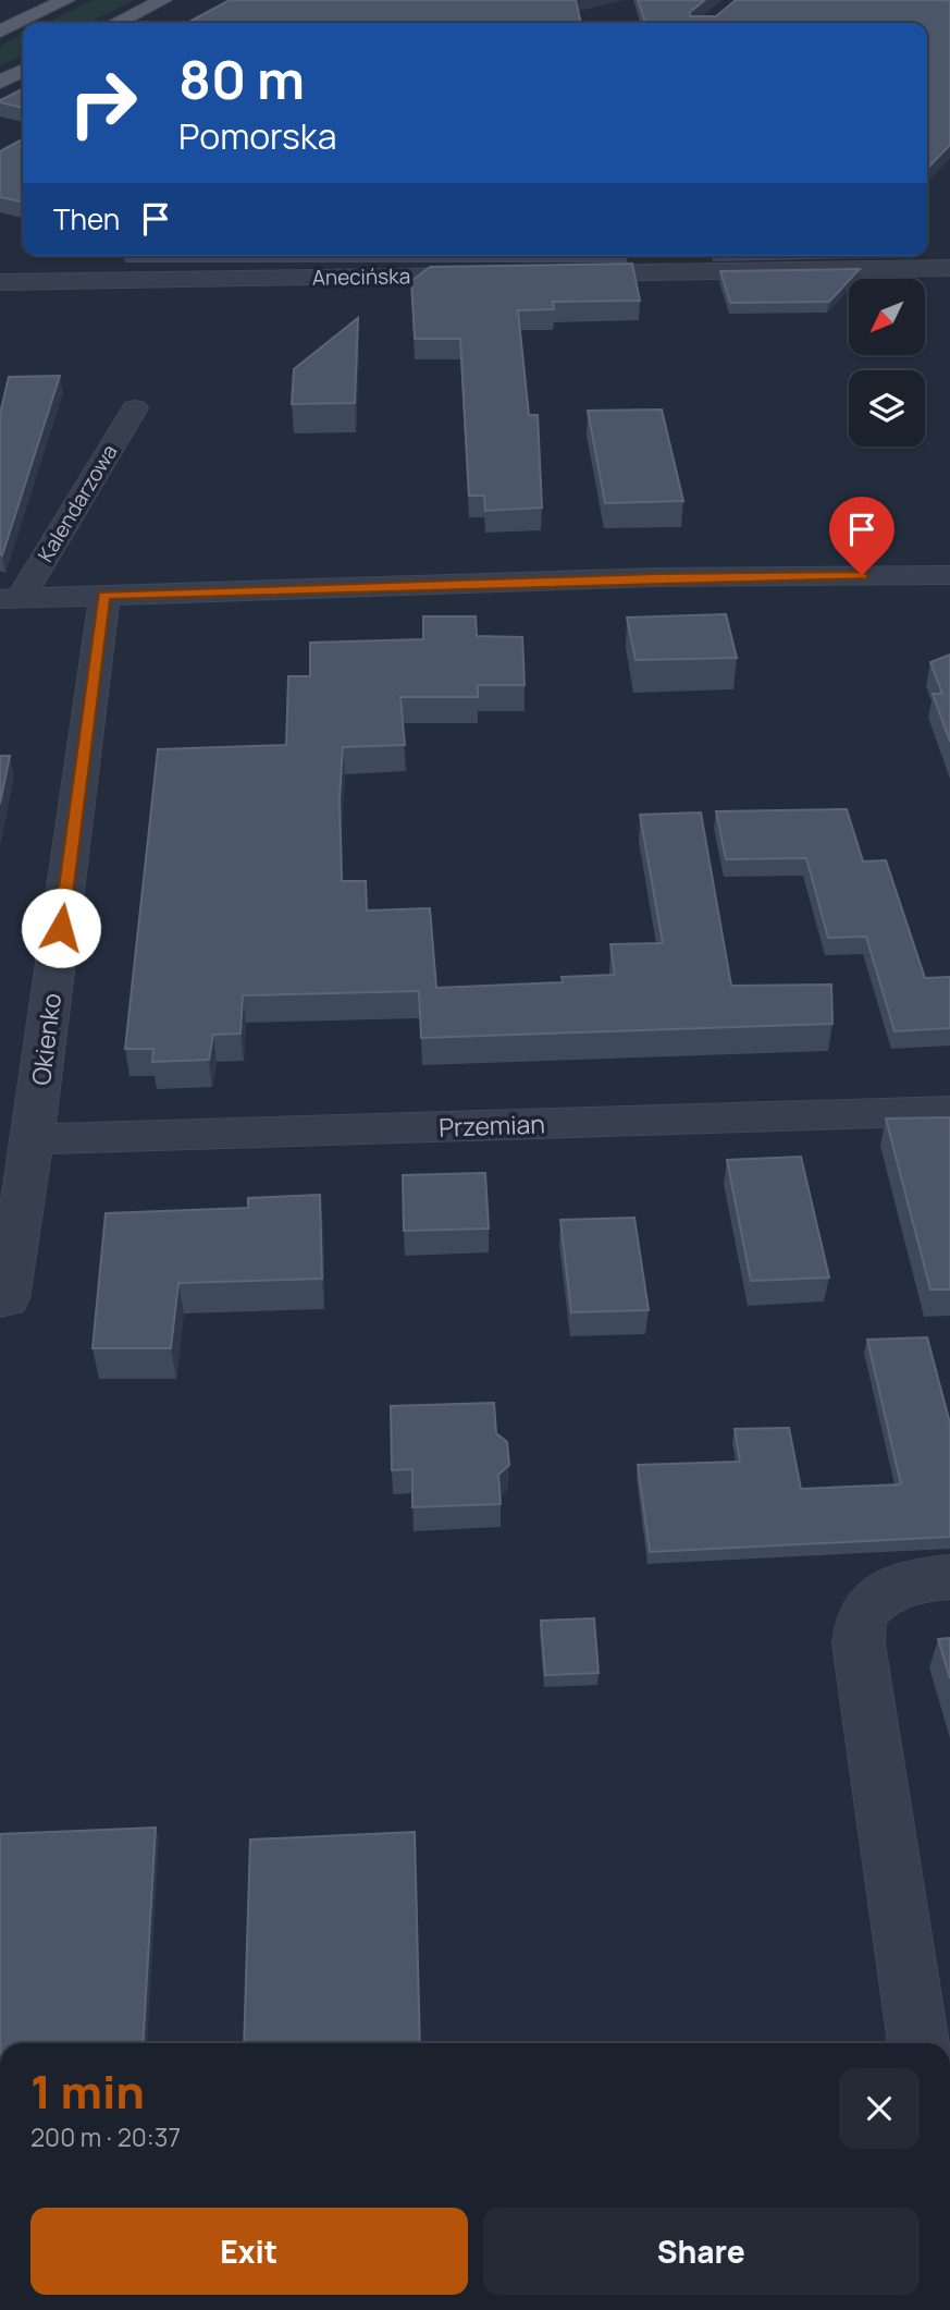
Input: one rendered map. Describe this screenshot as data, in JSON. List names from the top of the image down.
{
  "streets": {
    "street": [
      "Anecińska",
      "Kalendarzowa",
      "Okienko",
      "Przemian"
    ]
  },
  "crossings": [
    ["Okienko", "Przemian"]
  ],
  "north": "bottom left",
  "page": {
    "turn": ["80 m", "Pomorska"],
    "then": "Then",
    "heading": ["1 min", "200 m · 20:37"],
    "buttons": ["Exit", "Share"]
  }
}
